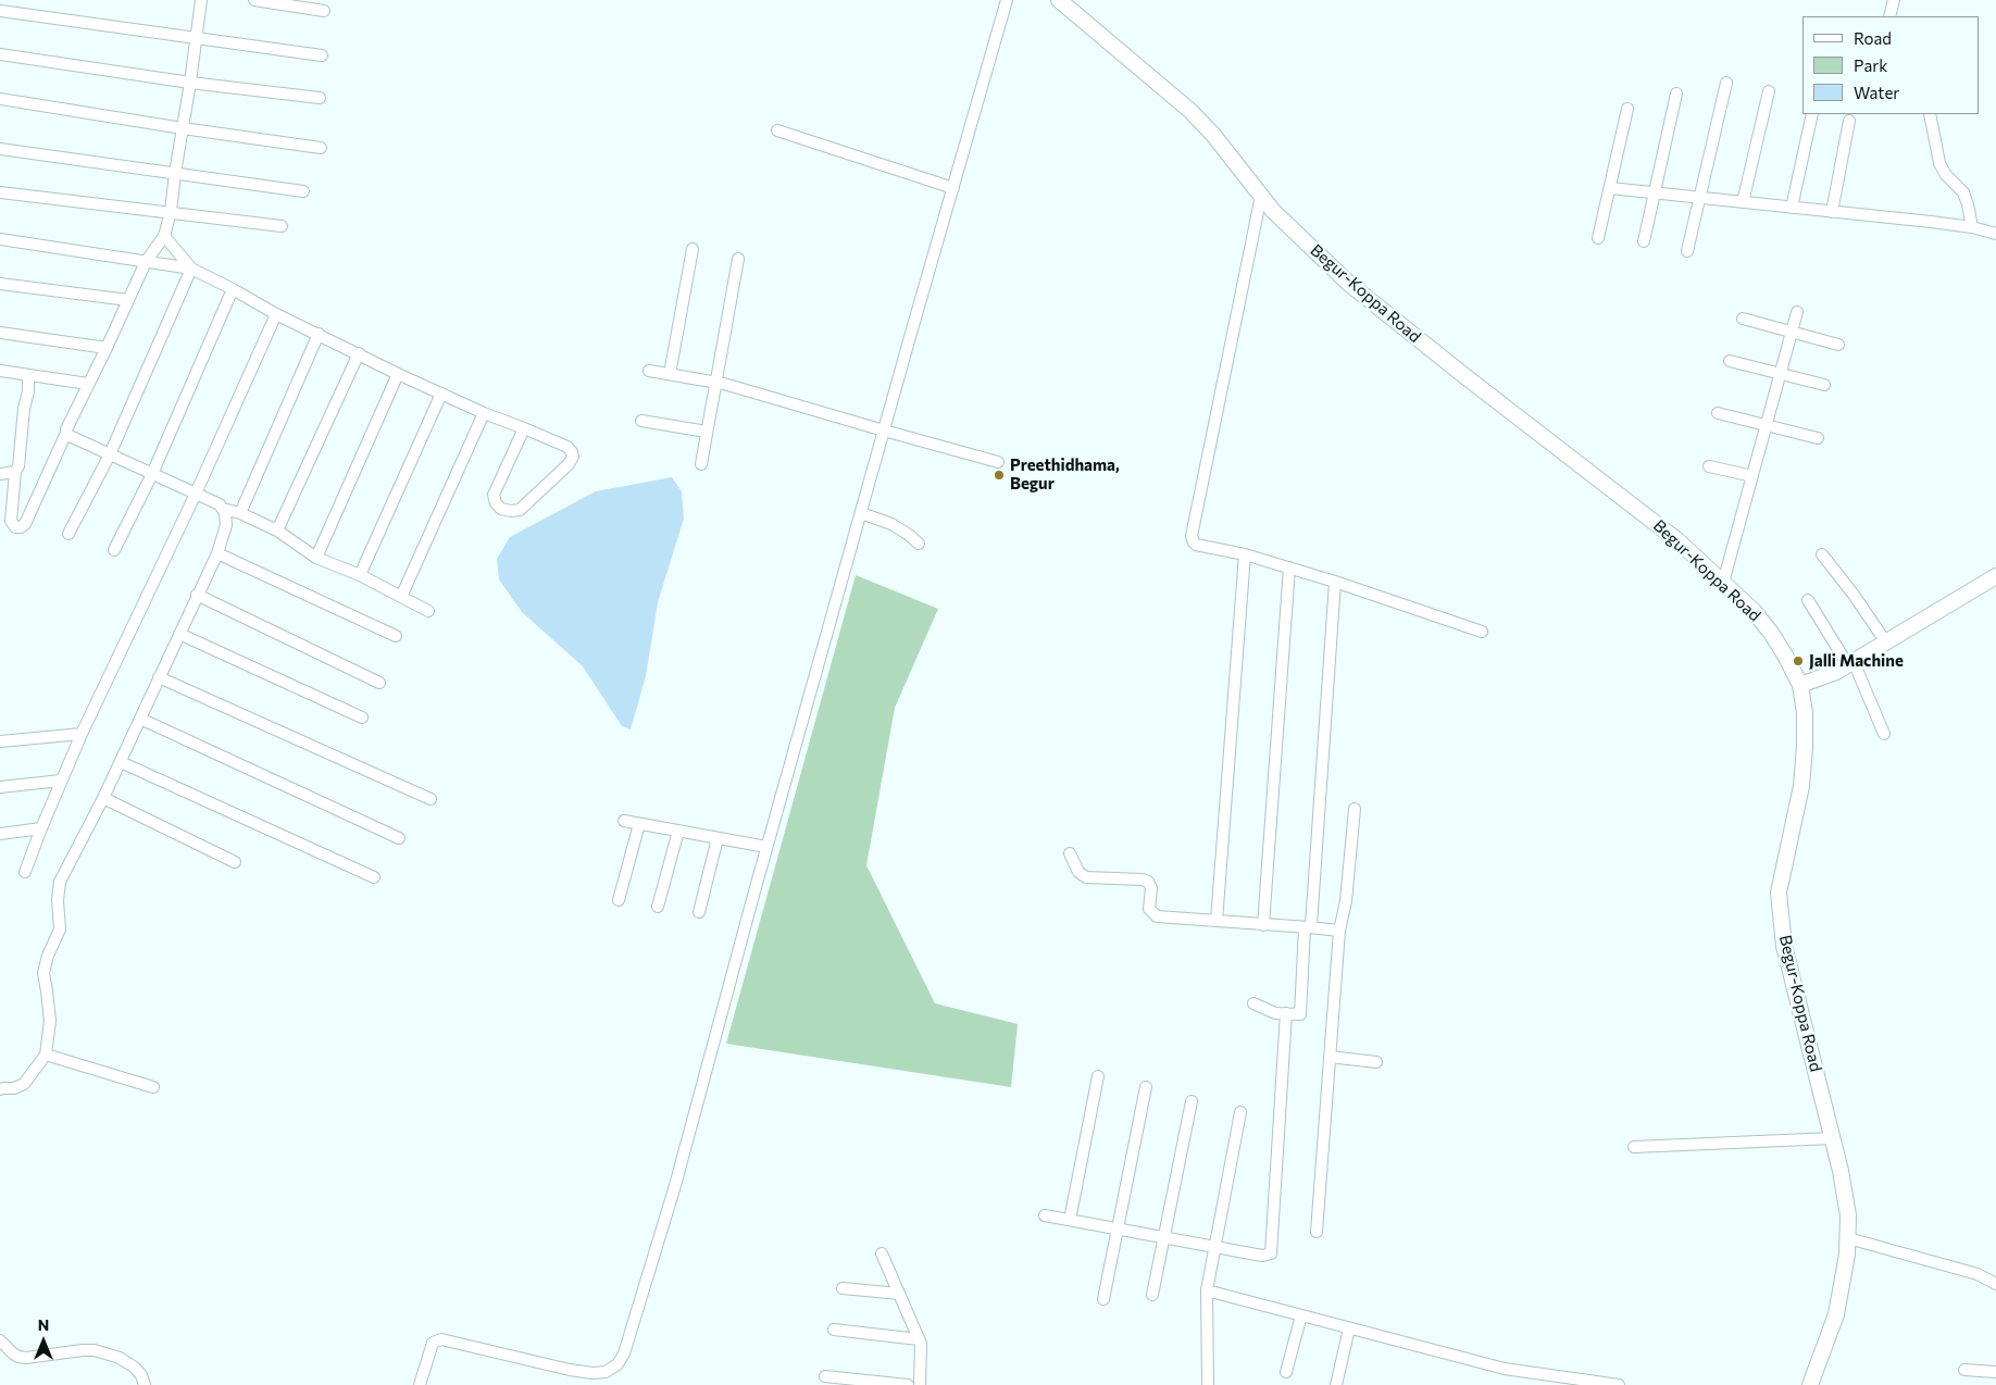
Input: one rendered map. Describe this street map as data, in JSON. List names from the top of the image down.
{
  "streets": {
    "main road": ["Begur-Koppa Road"]
  },
  "places": ["Preethidhama, Begur", "Jalli Machine"],
  "legend": ["Road", "Park", "Water"],
  "north": "top"
}
